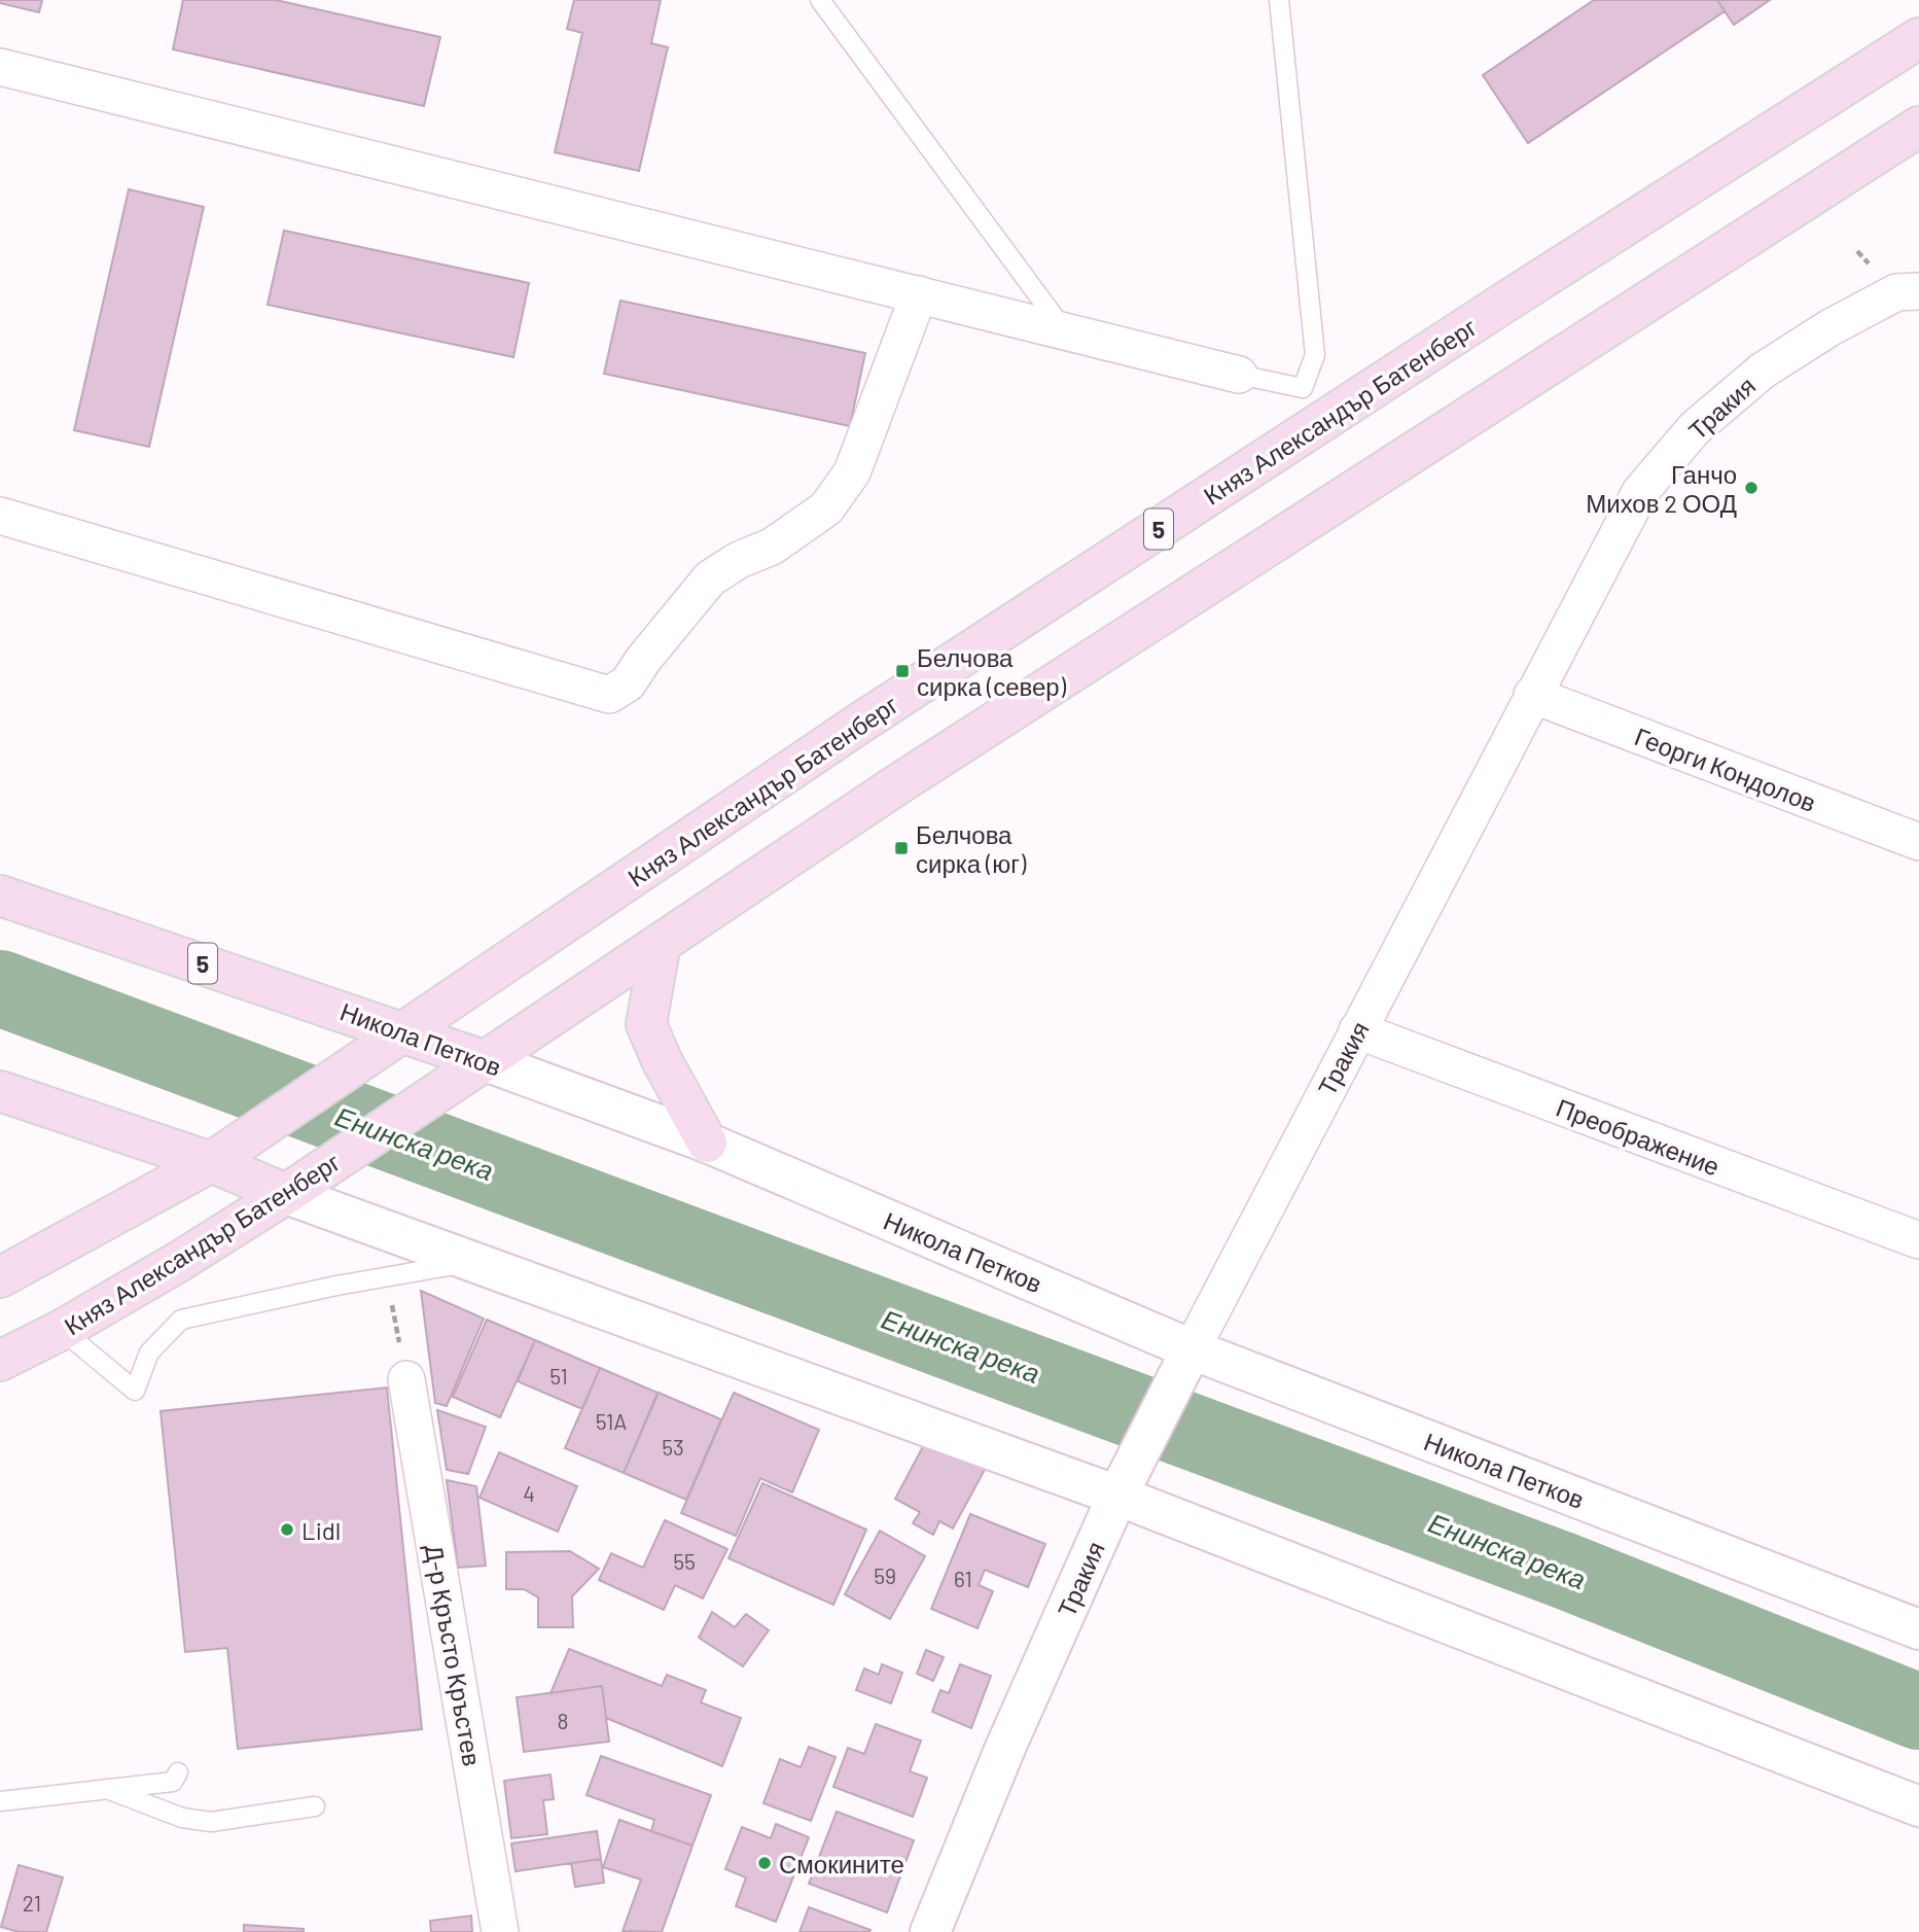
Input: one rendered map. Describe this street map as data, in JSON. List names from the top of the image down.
{
  "streets": {
    "main road": [
      "Тракия",
      "Княз Александър Батенберг",
      "5",
      "Никола Петков"
    ],
    "street": ["Георги Кондолов", "Преображение", "Д-р Кръсто Кръстев"]
  },
  "crossings": [
    ["Тракия", "Георги Кондолов"],
    ["Тракия", "Никола Петков"],
    ["Тракия", "Преображение"],
    ["Княз Александър Батенберг", "Никола Петков"]
  ],
  "water": ["Енинска река"],
  "places": {
    "other": ["Ганчо Михов 2 ООД", "Lidl", "Смокините"],
    "transit": ["Белчова сирка (север)", "Белчова сирка (юг)"]
  },
  "house_numbers": [
    "51",
    "51A",
    "53",
    "4",
    "55",
    "59",
    "61",
    "8",
    "21"
  ]
}
